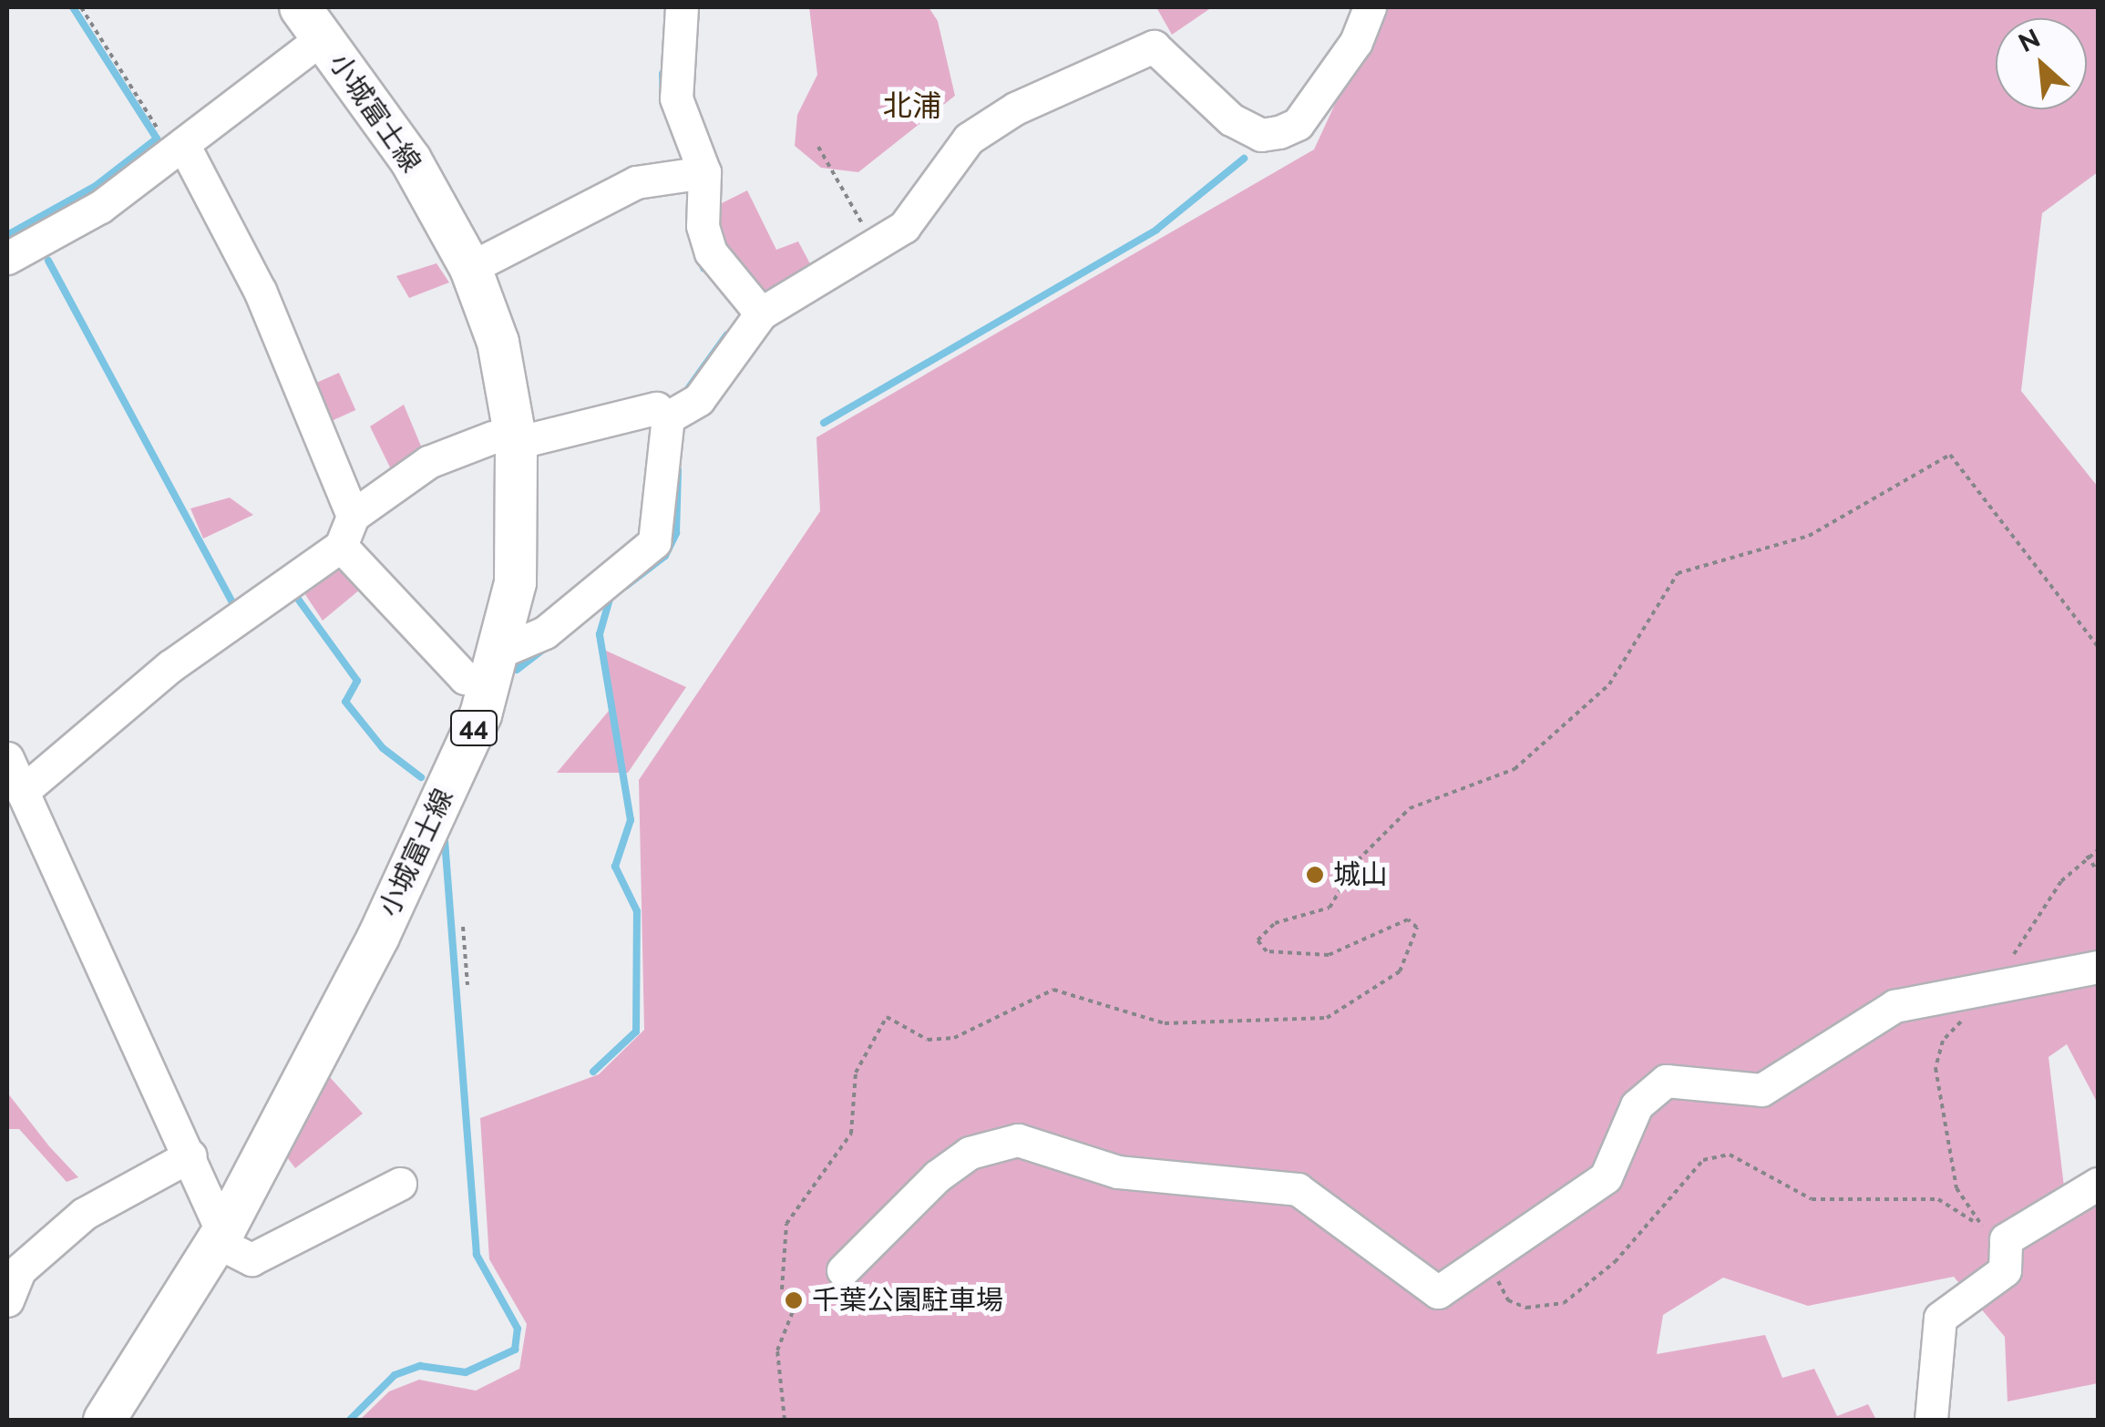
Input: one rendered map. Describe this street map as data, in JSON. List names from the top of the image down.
{
  "streets": {
    "main road": ["小城富士線", "44"]
  },
  "districts": ["北浦"],
  "places": ["城山", "千葉公園駐車場"],
  "north": "top left"
}
